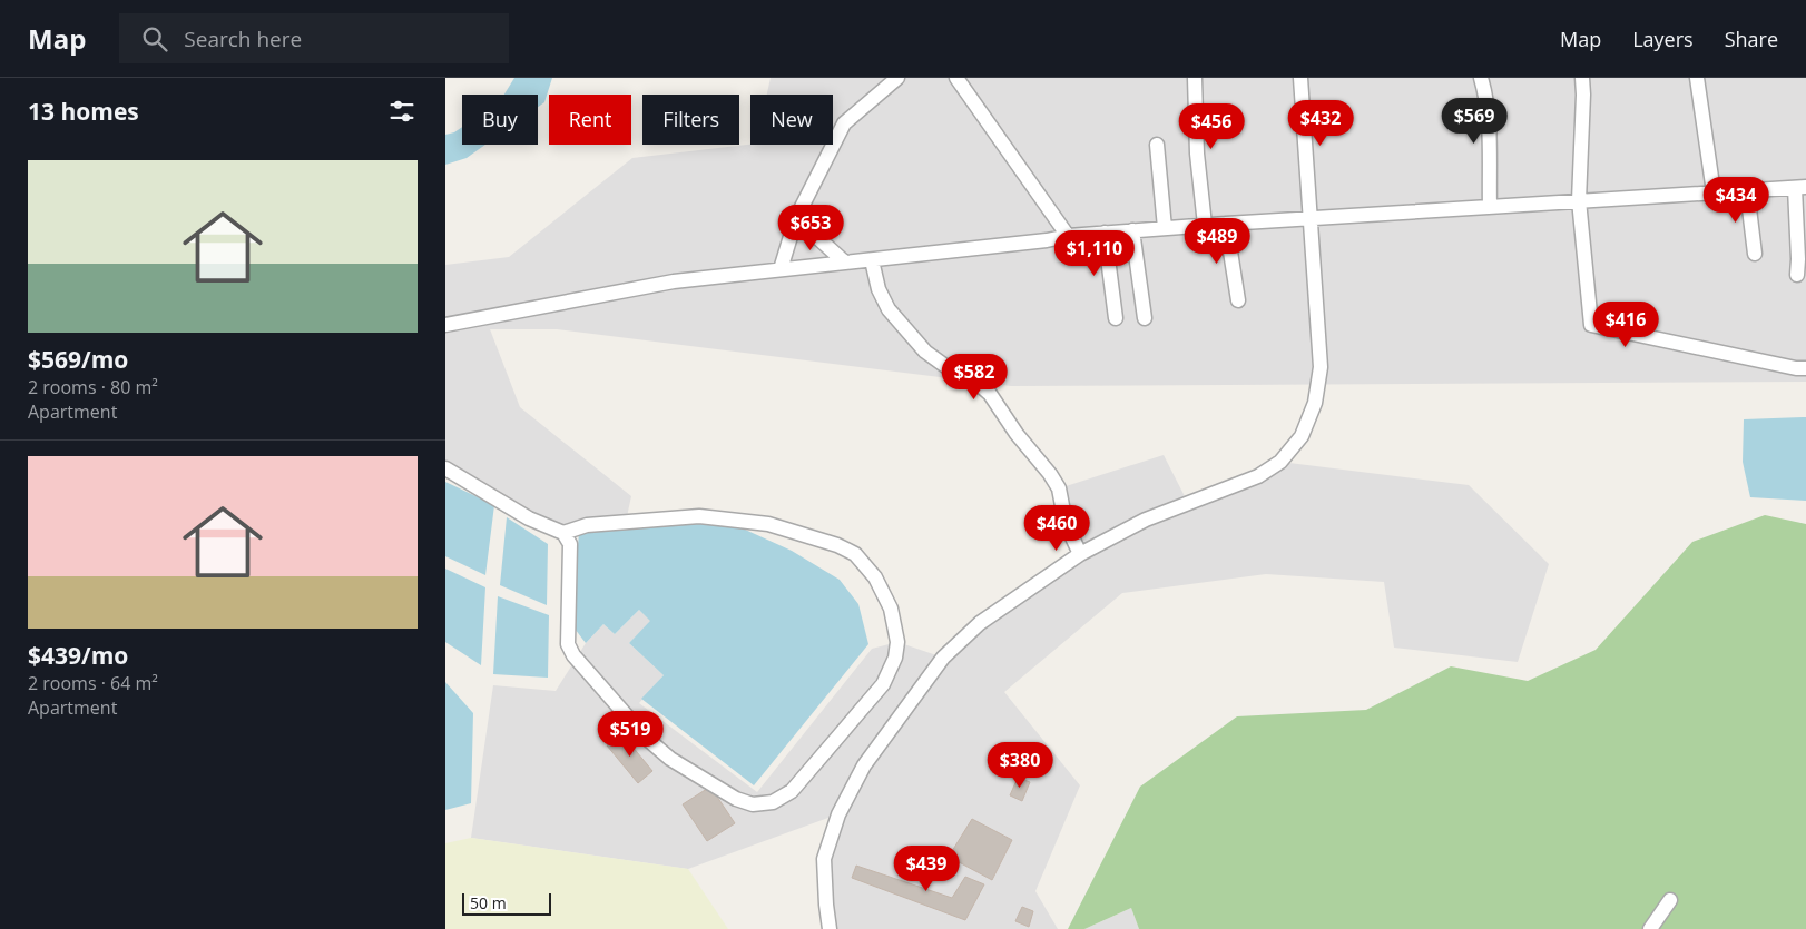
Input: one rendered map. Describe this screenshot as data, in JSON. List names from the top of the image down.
{
  "scale_bar": "50 m",
  "page": {
    "header": "Map",
    "search": "Search here",
    "nav": ["Map", "Layers", "Share"],
    "heading": "13 homes",
    "chip": [
      "Buy",
      "Rent",
      "Filters",
      "New"
    ],
    "price": [
      "$569",
      "$432",
      "$456",
      "$434",
      "$653",
      "$489",
      "$1,110",
      "$416",
      "$582",
      "$460",
      "$519",
      "$380",
      "$439"
    ],
    "list": [
      {
        "name": "$569/mo",
        "note": "2 rooms · 80 m² · Apartment"
      },
      {
        "name": "$439/mo",
        "note": "2 rooms · 64 m² · Apartment"
      }
    ],
    "scale": "50 m"
  }
}
